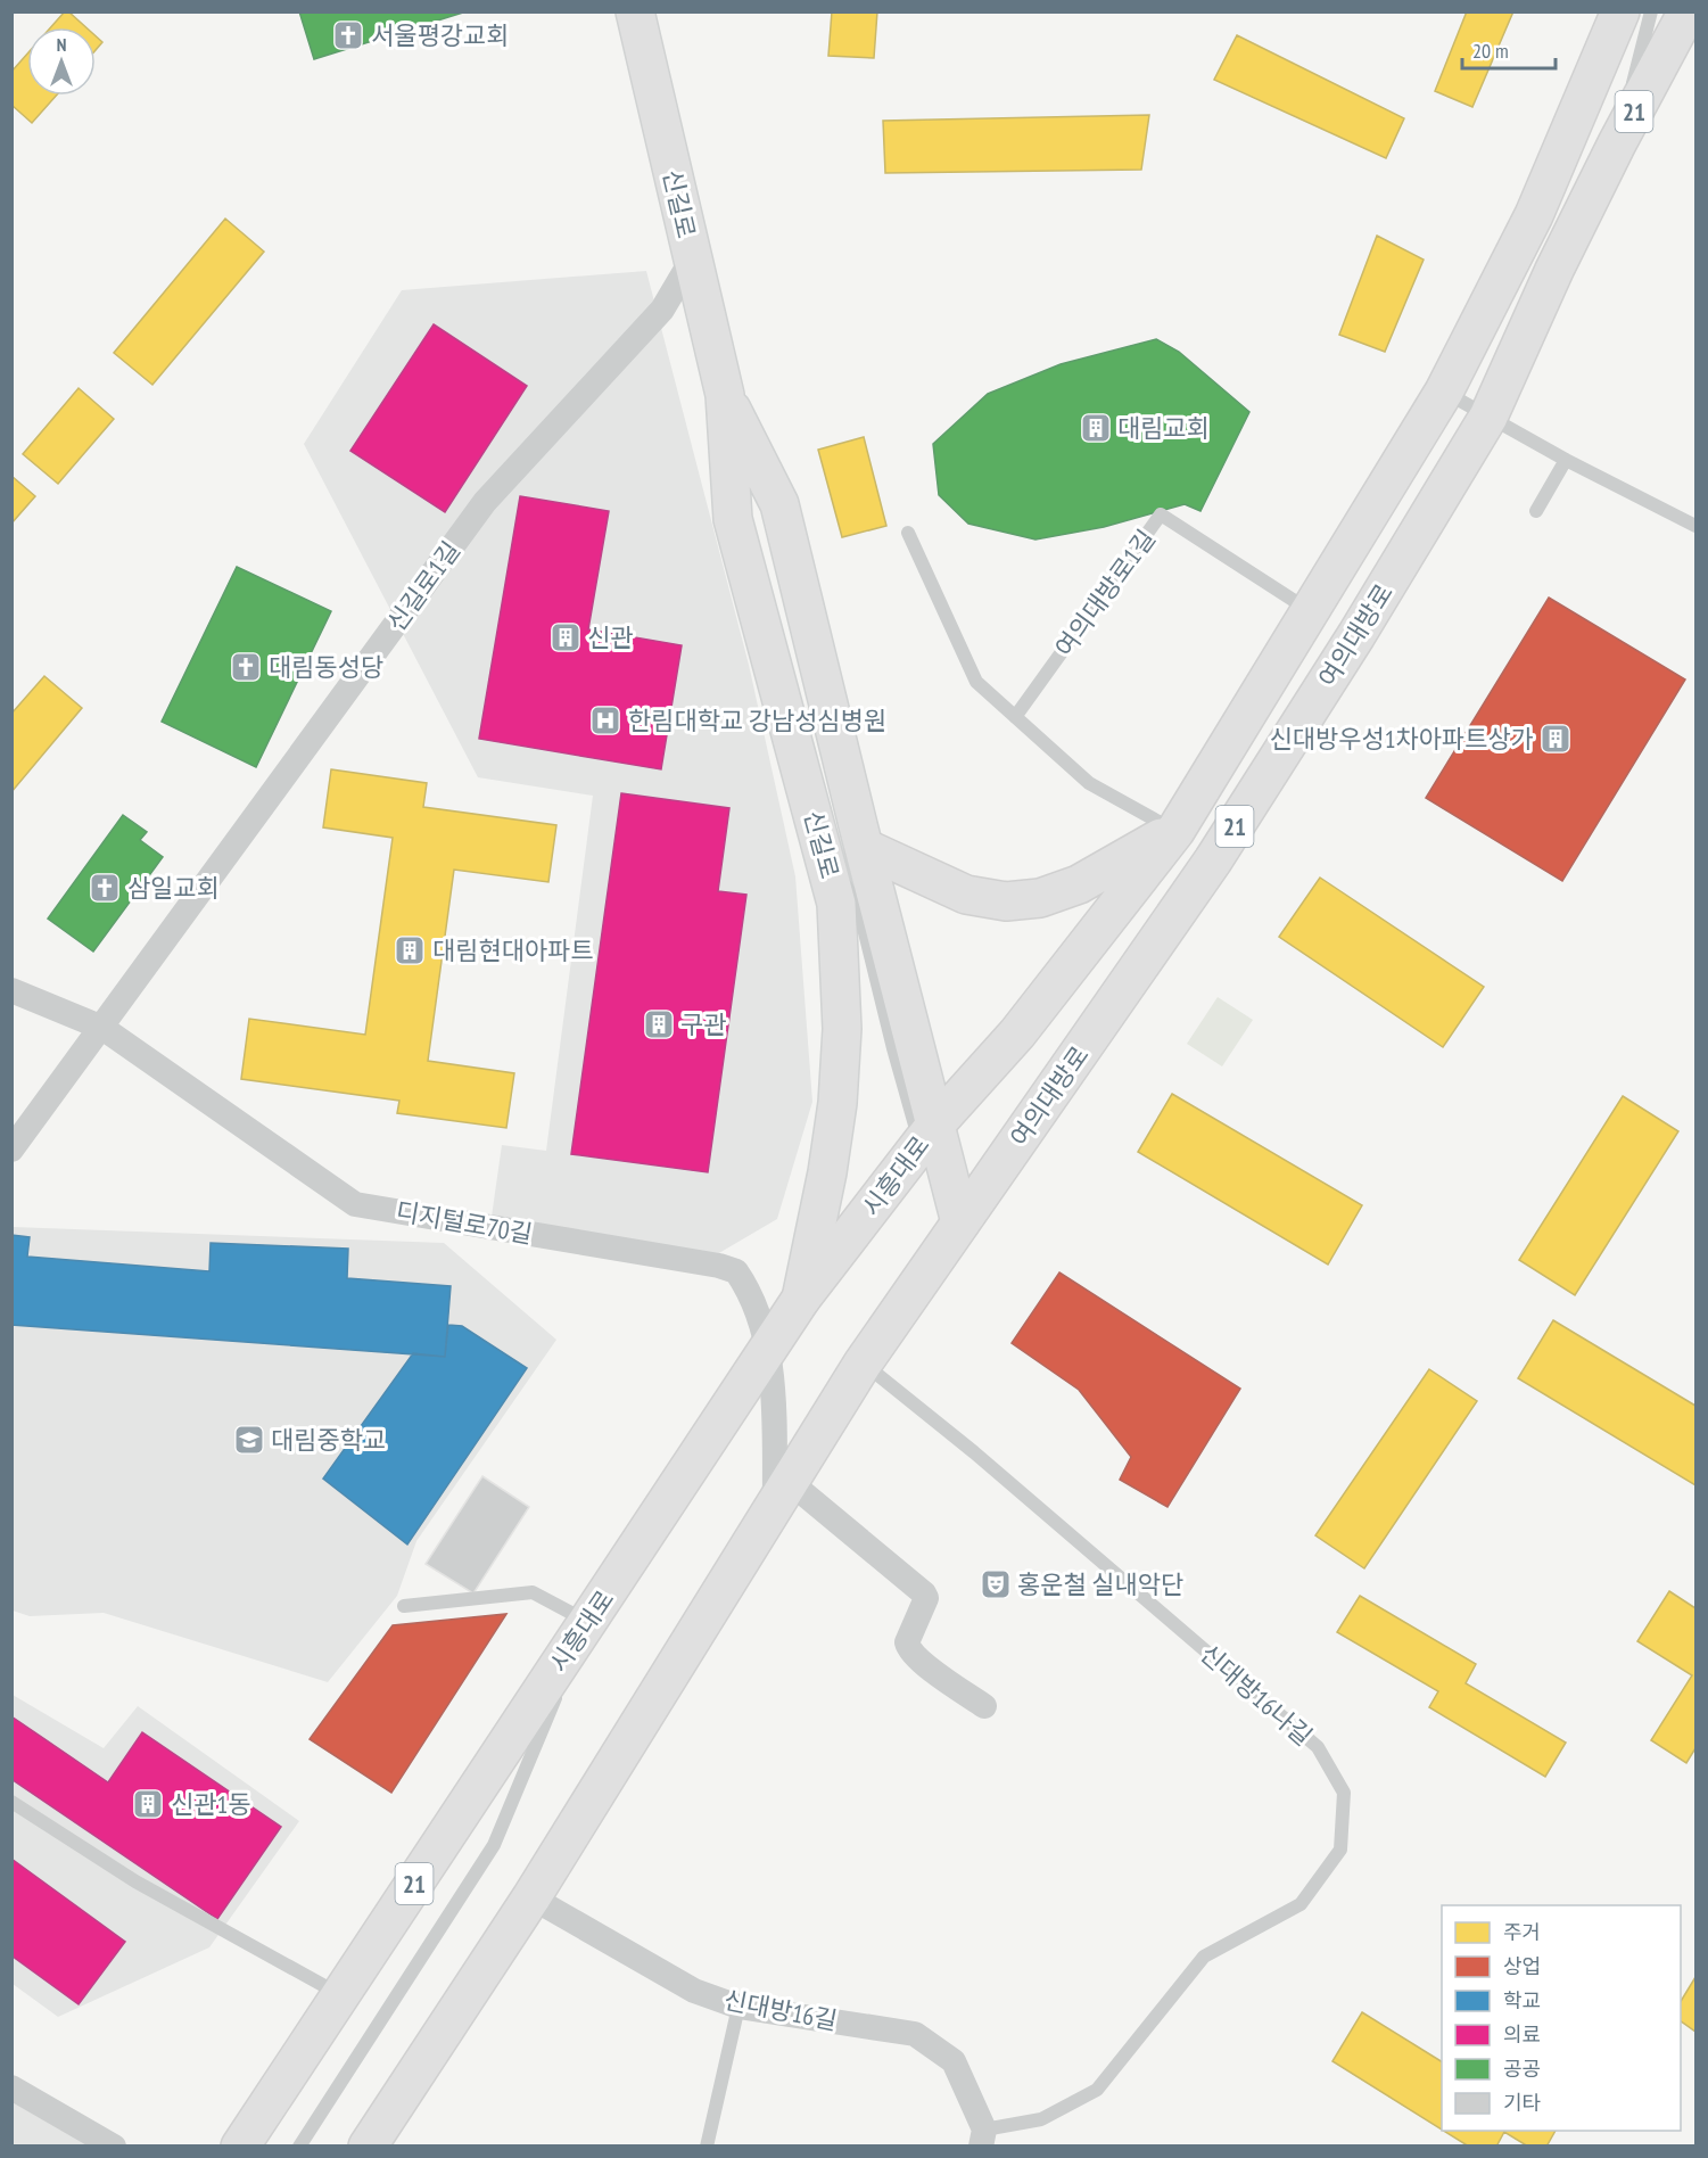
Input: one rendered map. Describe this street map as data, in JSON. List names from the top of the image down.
{
  "streets": {
    "main road": [
      "21",
      "신길로",
      "여의대방로",
      "시흥대로"
    ],
    "street": ["신길로1길", "디지털로70길", "신대방16길"],
    "lane": ["여의대방로1길", "신대방16나길"]
  },
  "crossings": [
    ["신길로", "신길로1길"],
    ["신길로", "여의대방로"],
    ["신길로", "시흥대로"],
    ["신길로1길", "디지털로70길"],
    ["여의대방로1길", "여의대방로"],
    ["여의대방로", "시흥대로"],
    ["시흥대로", "디지털로70길"],
    ["신대방16나길", "신대방16길"]
  ],
  "places": {
    "church": ["서울평강교회", "대림동성당", "삼일교회"],
    "building": [
      "대림교회",
      "신관",
      "신대방우성1차아파트상가",
      "대림현대아파트",
      "구관",
      "신관1동"
    ],
    "hospital": ["한림대학교 강남성심병원"],
    "school or university": ["대림중학교"],
    "theatre": ["홍운철 실내악단"]
  },
  "legend": [
    "주거",
    "상업",
    "학교",
    "의료",
    "공공",
    "기타"
  ],
  "scale_bar": "20 m",
  "north": "top"
}
